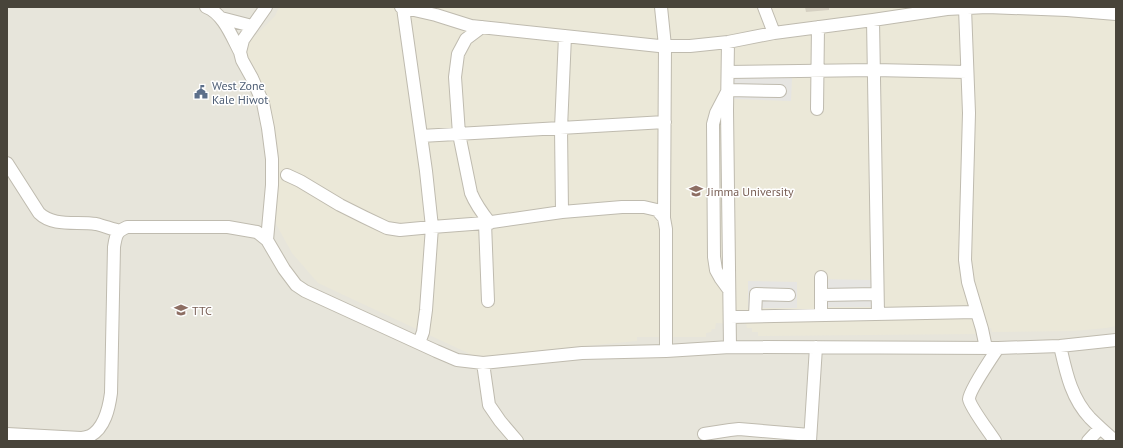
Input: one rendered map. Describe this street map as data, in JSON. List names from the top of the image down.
{
  "places": {
    "public building": ["West Zone Kale Hiwot"],
    "school or university": ["Jimma University", "TTC"]
  }
}
